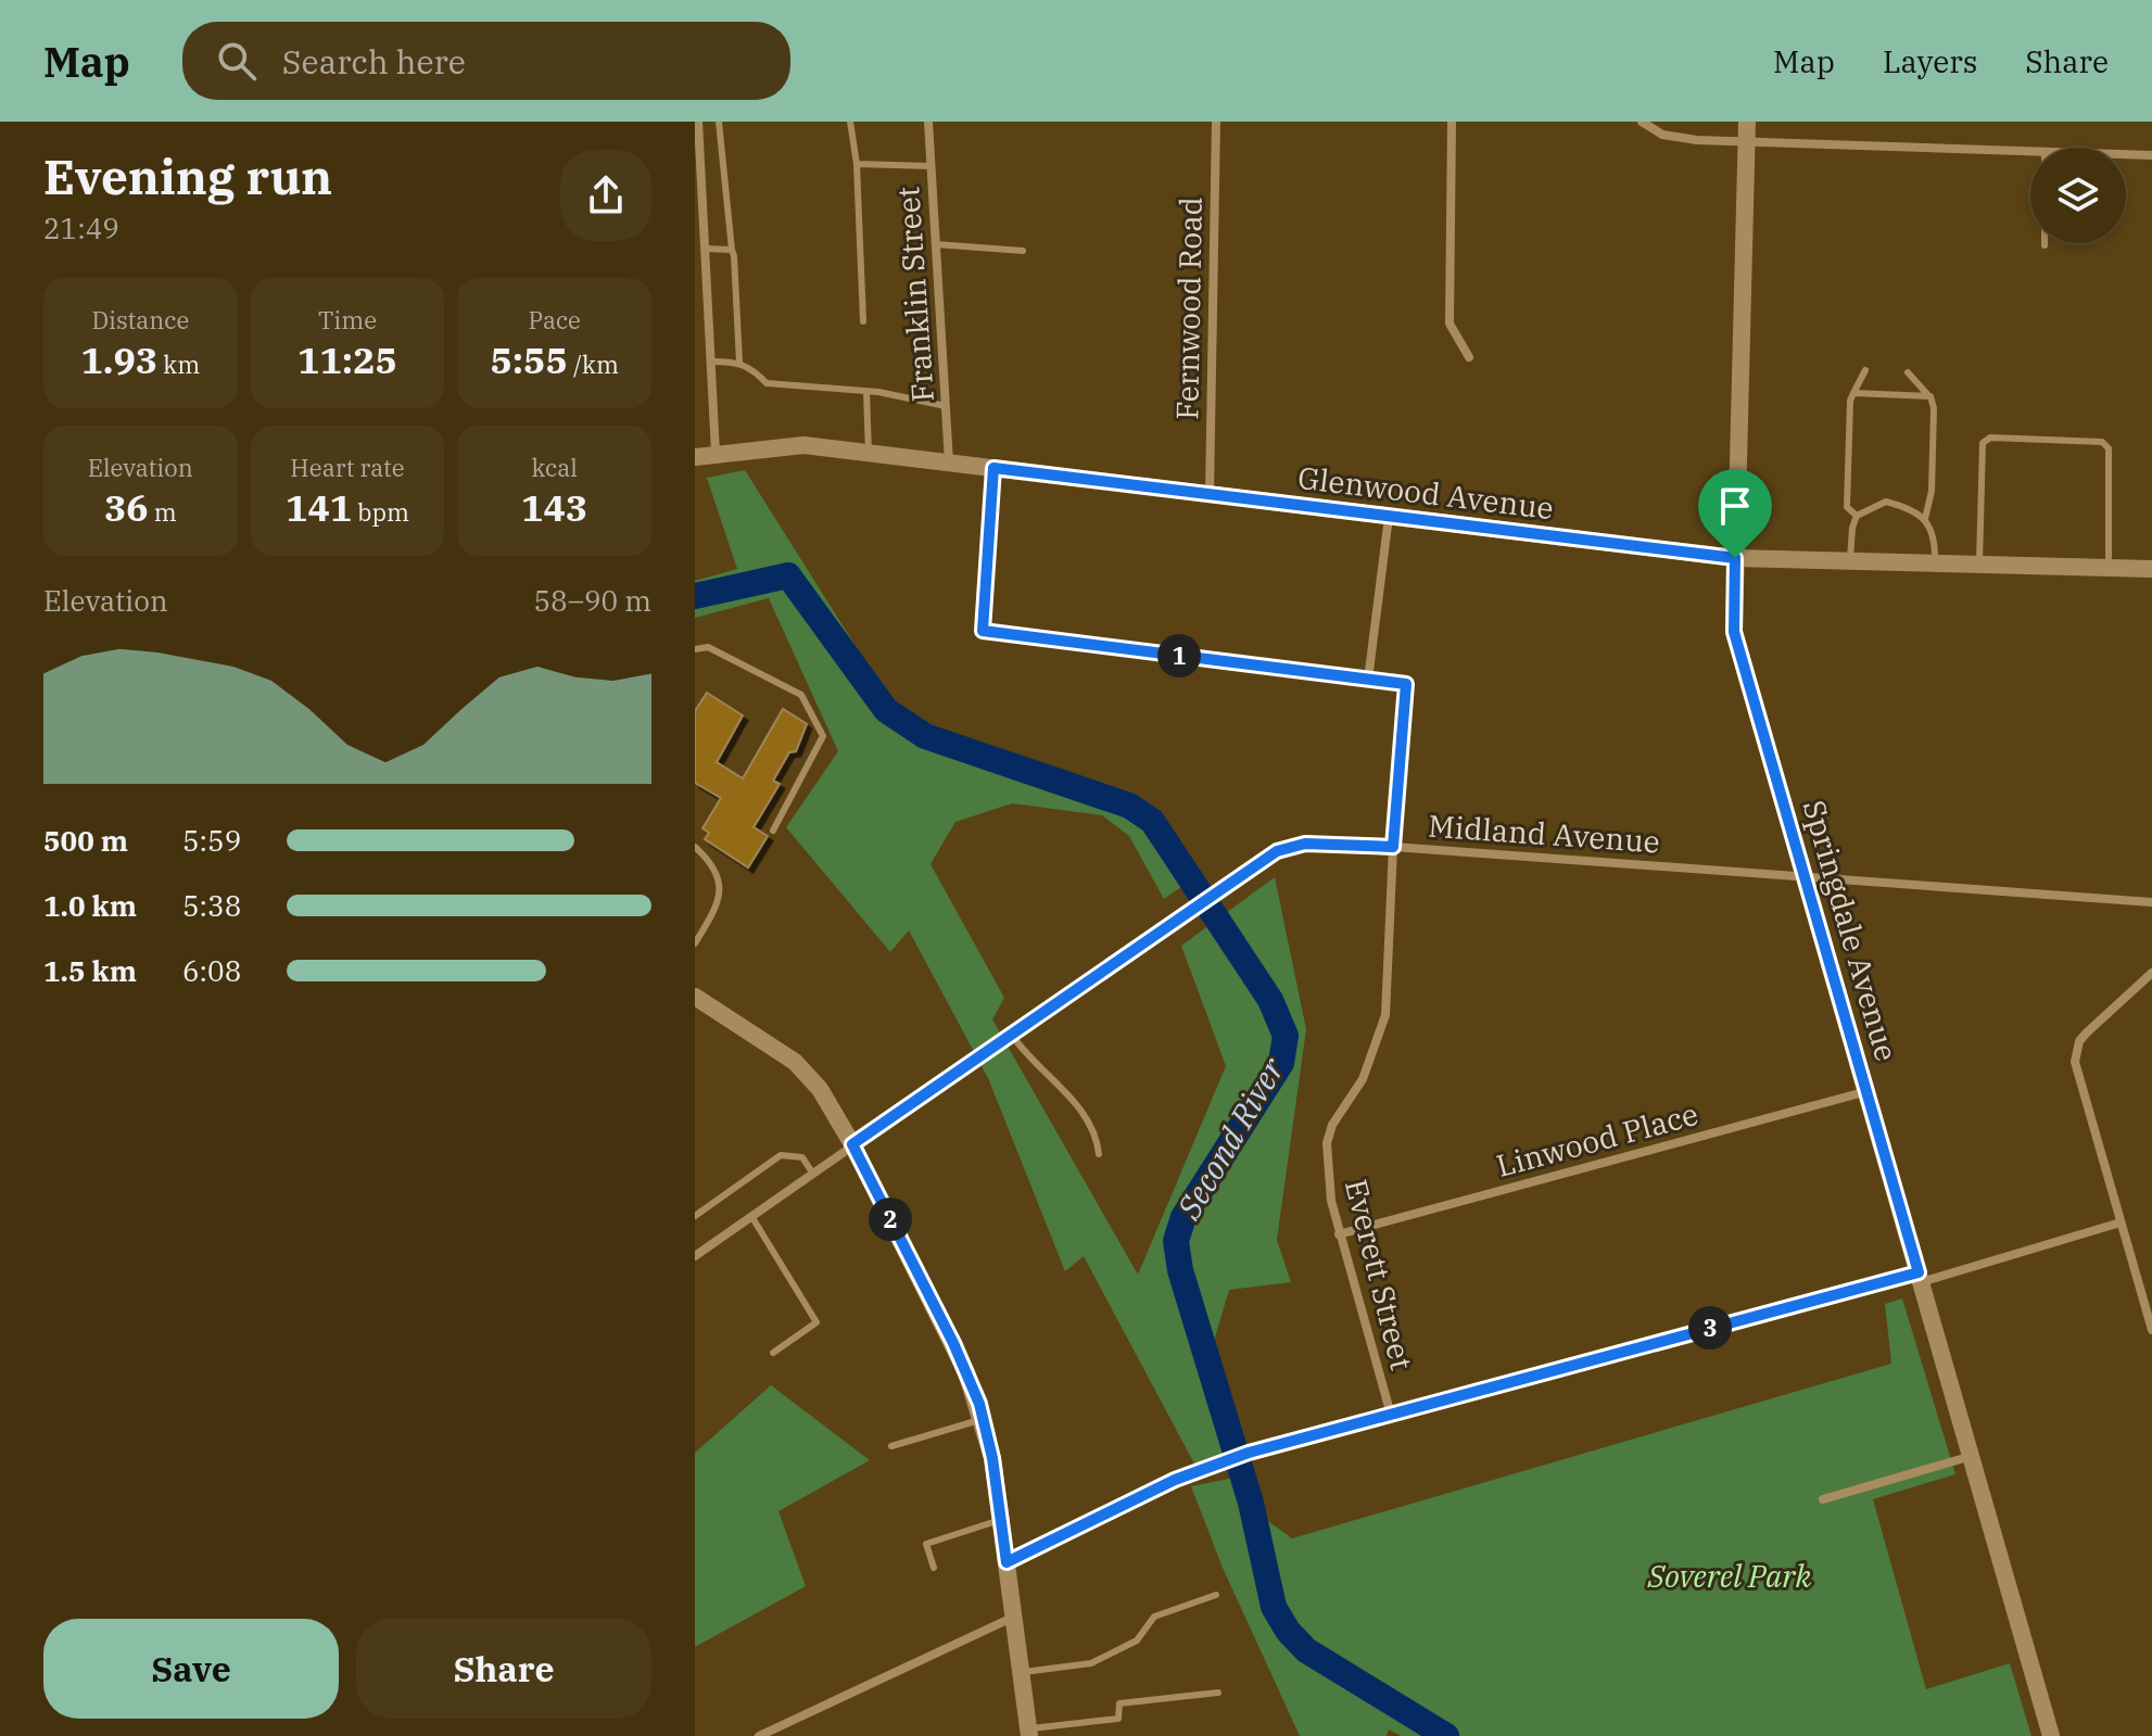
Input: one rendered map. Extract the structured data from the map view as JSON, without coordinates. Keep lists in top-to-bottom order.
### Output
{
  "streets": {
    "street": [
      "Franklin Street",
      "Fernwood Road",
      "Glenwood Avenue",
      "Midland Avenue",
      "Springdale Avenue",
      "Linwood Place",
      "Everett Street"
    ]
  },
  "crossings": [
    ["Franklin Street", "Glenwood Avenue"],
    ["Fernwood Road", "Glenwood Avenue"],
    ["Glenwood Avenue", "Springdale Avenue"],
    ["Midland Avenue", "Springdale Avenue"],
    ["Midland Avenue", "Everett Street"],
    ["Springdale Avenue", "Linwood Place"],
    ["Linwood Place", "Everett Street"]
  ],
  "water": ["Second River"],
  "parks": ["Soverel Park"],
  "page": {
    "header": "Map",
    "search": "Search here",
    "nav": ["Map", "Layers", "Share"],
    "heading": ["Evening run", "21:49"],
    "stats": [
      ["Distance", "1.93 km"],
      ["Time", "11:25"],
      ["Pace", "5:55 /km"],
      ["Elevation", "36 m"],
      ["Heart rate", "141 bpm"],
      ["kcal", "143"]
    ],
    "chart": ["Elevation", "58–90 m"],
    "pins": ["1", "2", "3"],
    "list": [
      {
        "name": "500 m",
        "note": "5:59"
      },
      {
        "name": "1.0 km",
        "note": "5:38"
      },
      {
        "name": "1.5 km",
        "note": "6:08"
      }
    ],
    "buttons": ["Save", "Share"]
  }
}
